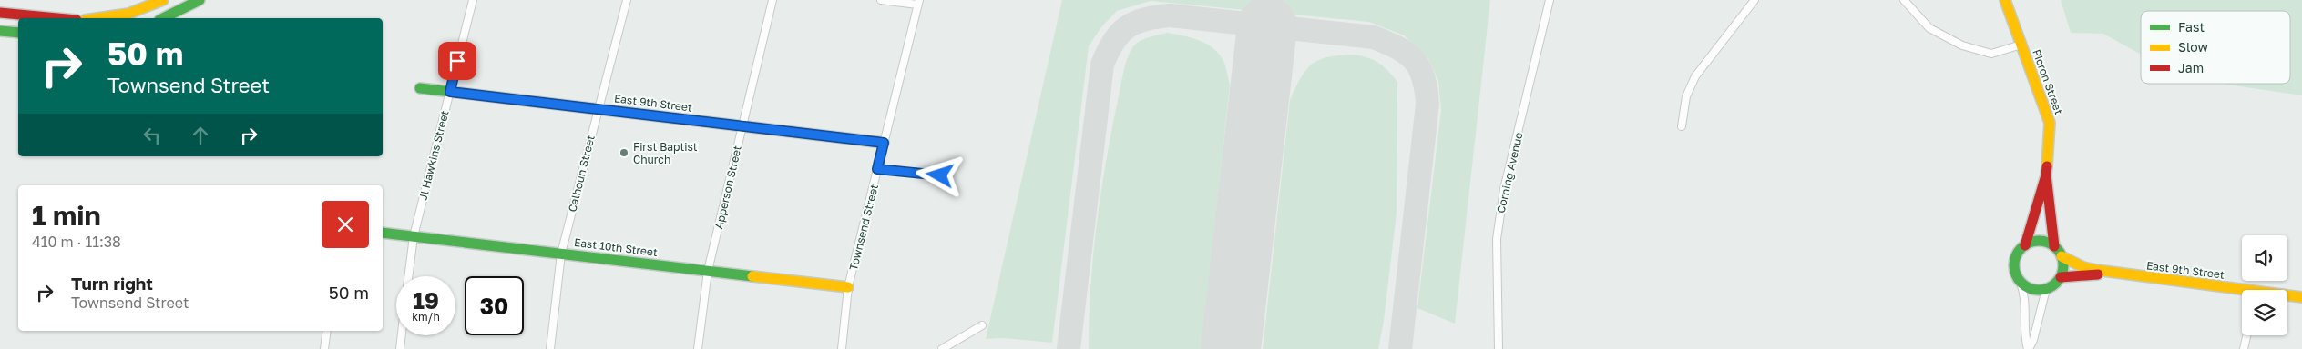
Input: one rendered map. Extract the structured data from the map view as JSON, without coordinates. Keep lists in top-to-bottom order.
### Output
{
  "streets": {
    "main road": ["Picron Street", "East 9th Street", "East 10th Street"],
    "street": [
      "Jl Hawkins Street",
      "Corning Avenue",
      "Calhoun Street",
      "Apperson Street",
      "Townsend Street"
    ]
  },
  "crossings": [
    ["East 9th Street", "Jl Hawkins Street"],
    ["East 9th Street", "Calhoun Street"],
    ["East 9th Street", "Apperson Street"],
    ["East 9th Street", "Townsend Street"],
    ["Jl Hawkins Street", "East 10th Street"],
    ["Calhoun Street", "East 10th Street"],
    ["Apperson Street", "East 10th Street"],
    ["Townsend Street", "East 10th Street"]
  ],
  "places": ["First Baptist Church"],
  "legend": ["Fast", "Slow", "Jam"],
  "page": {
    "turn": ["50 m", "Townsend Street"],
    "heading": ["1 min", "410 m · 11:38"],
    "list": [
      {
        "name": "Turn right",
        "note": "Townsend Street",
        "value": "50 m"
      }
    ],
    "speed": "19 km/h",
    "limit": "30"
  }
}
